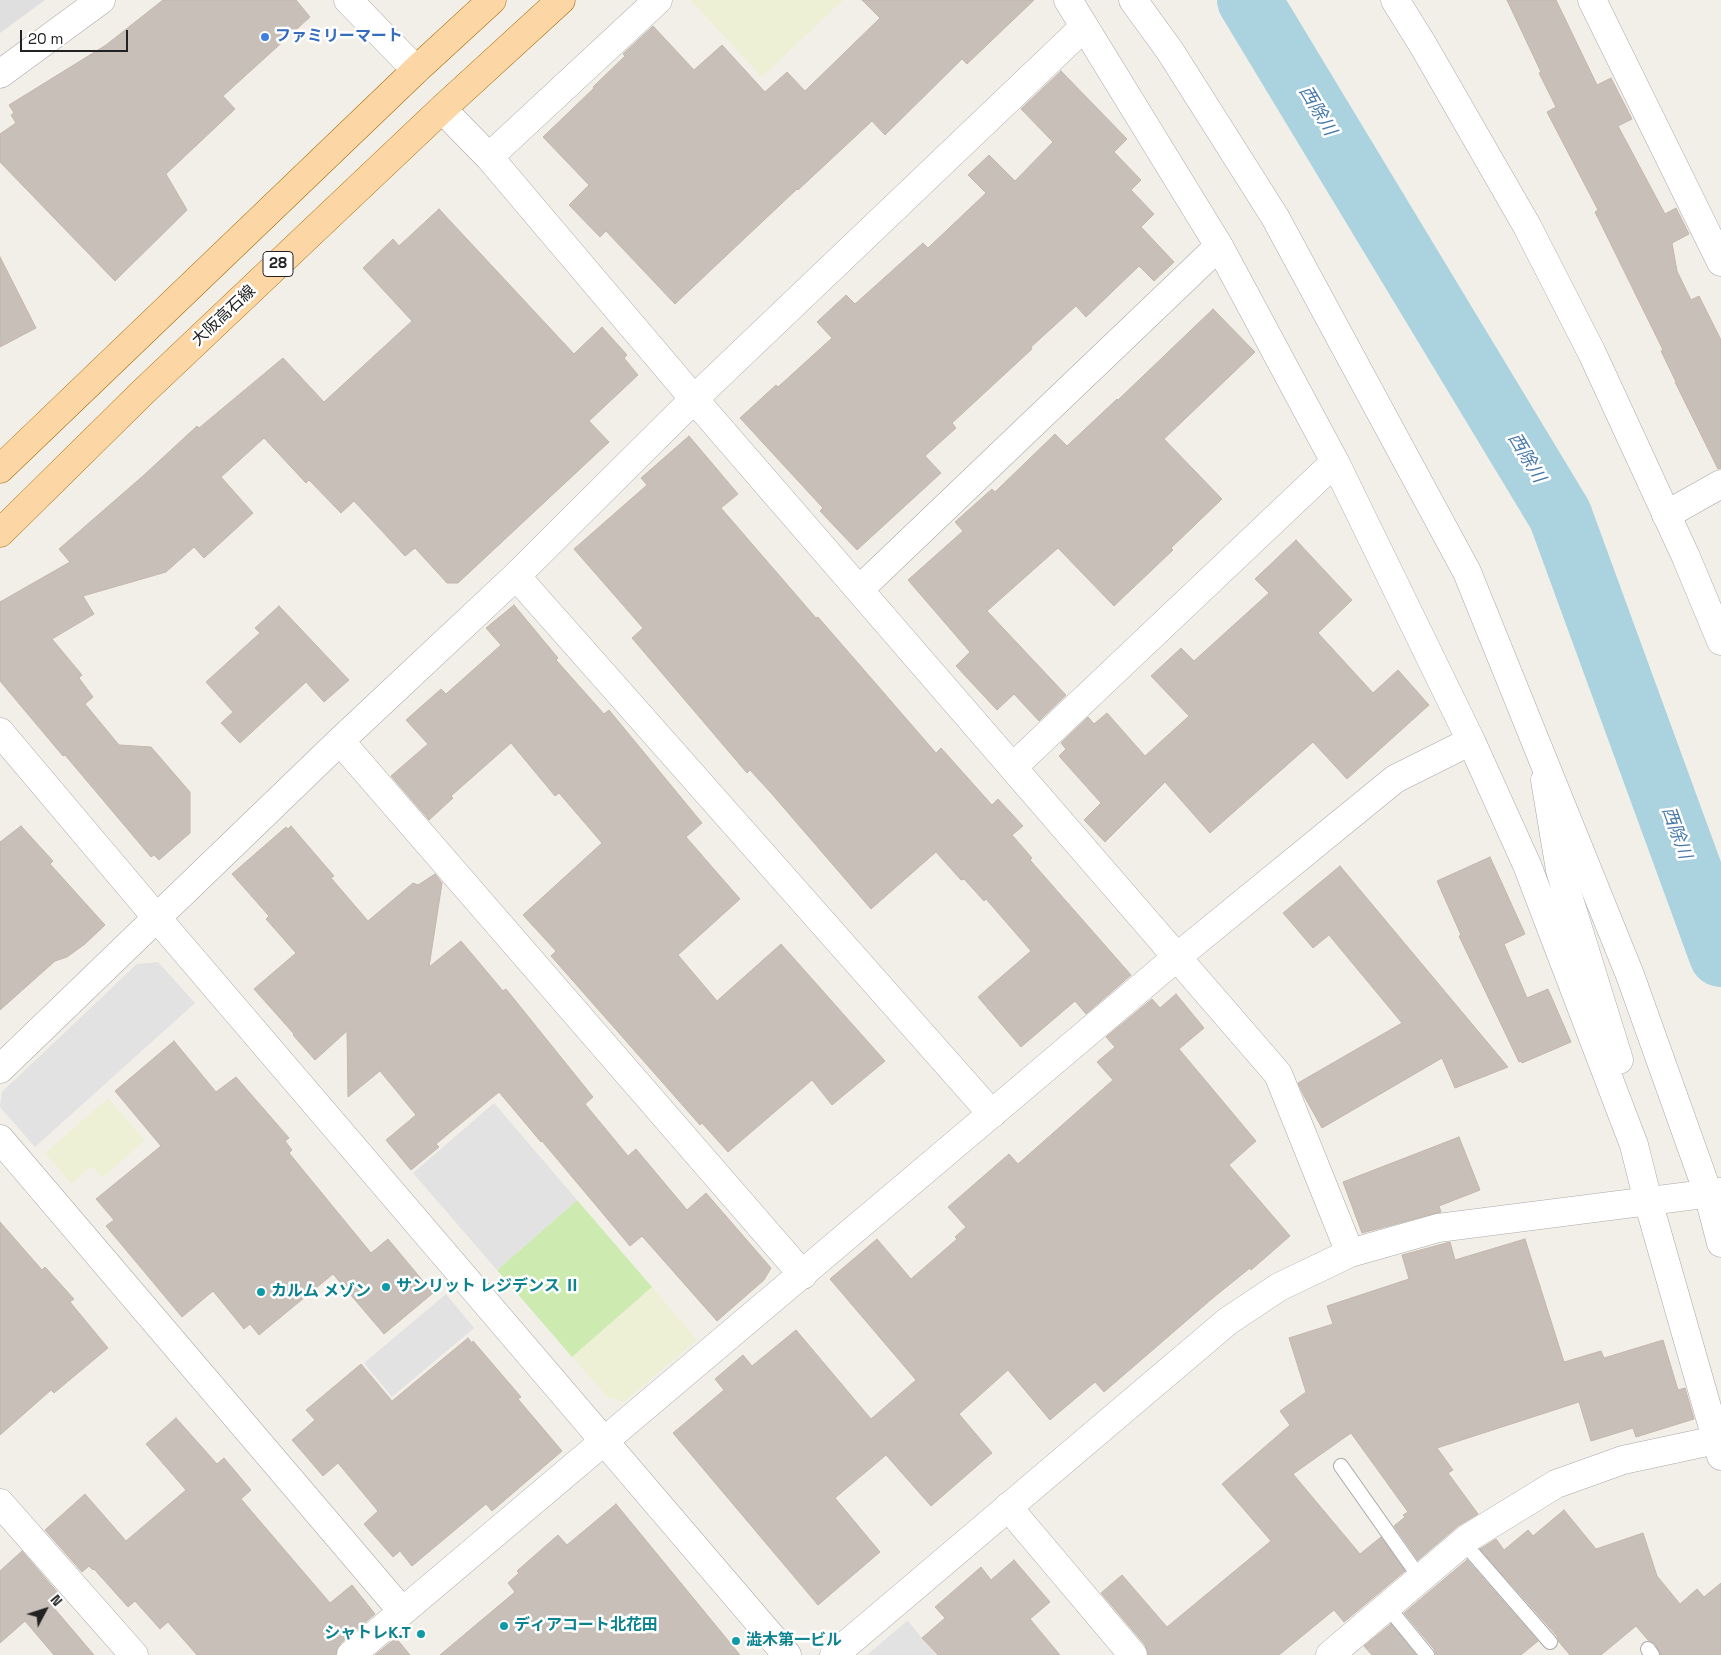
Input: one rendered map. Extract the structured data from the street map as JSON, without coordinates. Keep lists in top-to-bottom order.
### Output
{
  "streets": {
    "main road": ["28", "大阪高石線"]
  },
  "water": ["西除川"],
  "places": [
    "ファミリーマート",
    "サンリット レジデンス Ⅱ",
    "カルム メゾン",
    "ディアコート北花田",
    "シャトレK.T",
    "澁木第一ビル"
  ],
  "scale_bar": "20 m",
  "north": "top right"
}
